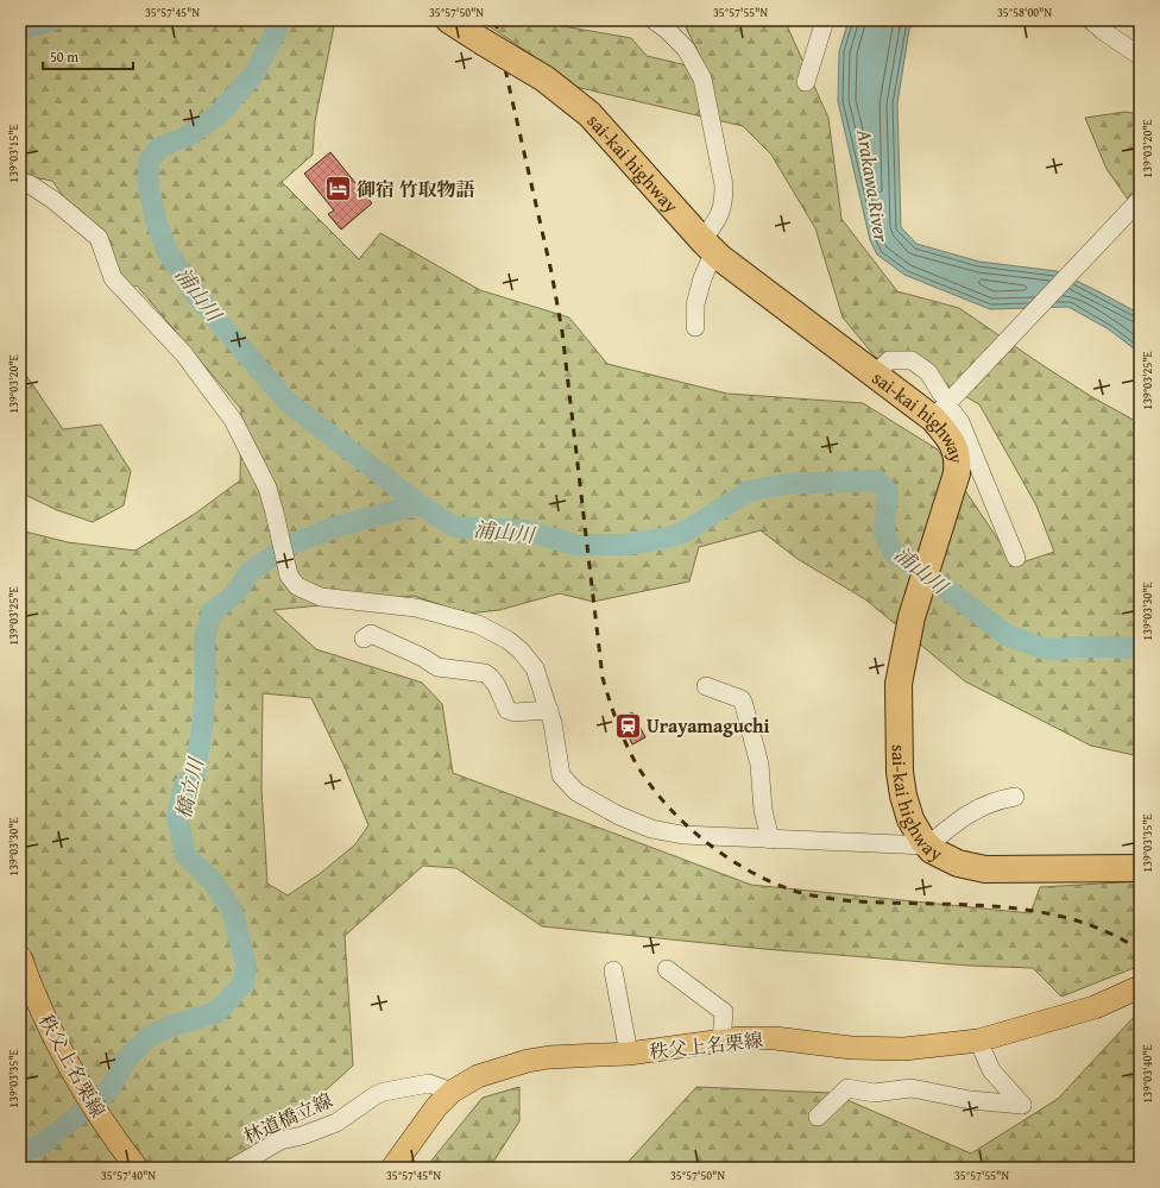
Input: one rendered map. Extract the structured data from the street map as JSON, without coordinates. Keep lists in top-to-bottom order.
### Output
{
  "streets": {
    "highway": ["sai-kai highway"],
    "main road": ["秩父上名栗線"],
    "street": ["林道橋立線"]
  },
  "crossings": [
    ["秩父上名栗線", "林道橋立線"]
  ],
  "water": ["Arakawa River", "浦山川", "橋立川"],
  "places": {
    "hotel": ["御宿 竹取物語"],
    "station": ["Urayamaguchi"]
  },
  "scale_bar": "50 m",
  "coordinates": [
    "35°57'45\"N",
    "35°57'50\"N",
    "35°57'55\"N",
    "35°58'00\"N",
    "139°03'20\"E",
    "139°03'15\"E",
    "139°03'25\"E",
    "139°03'30\"E",
    "139°03'35\"E",
    "139°03'40\"E",
    "35°57'40\"N"
  ]
}
